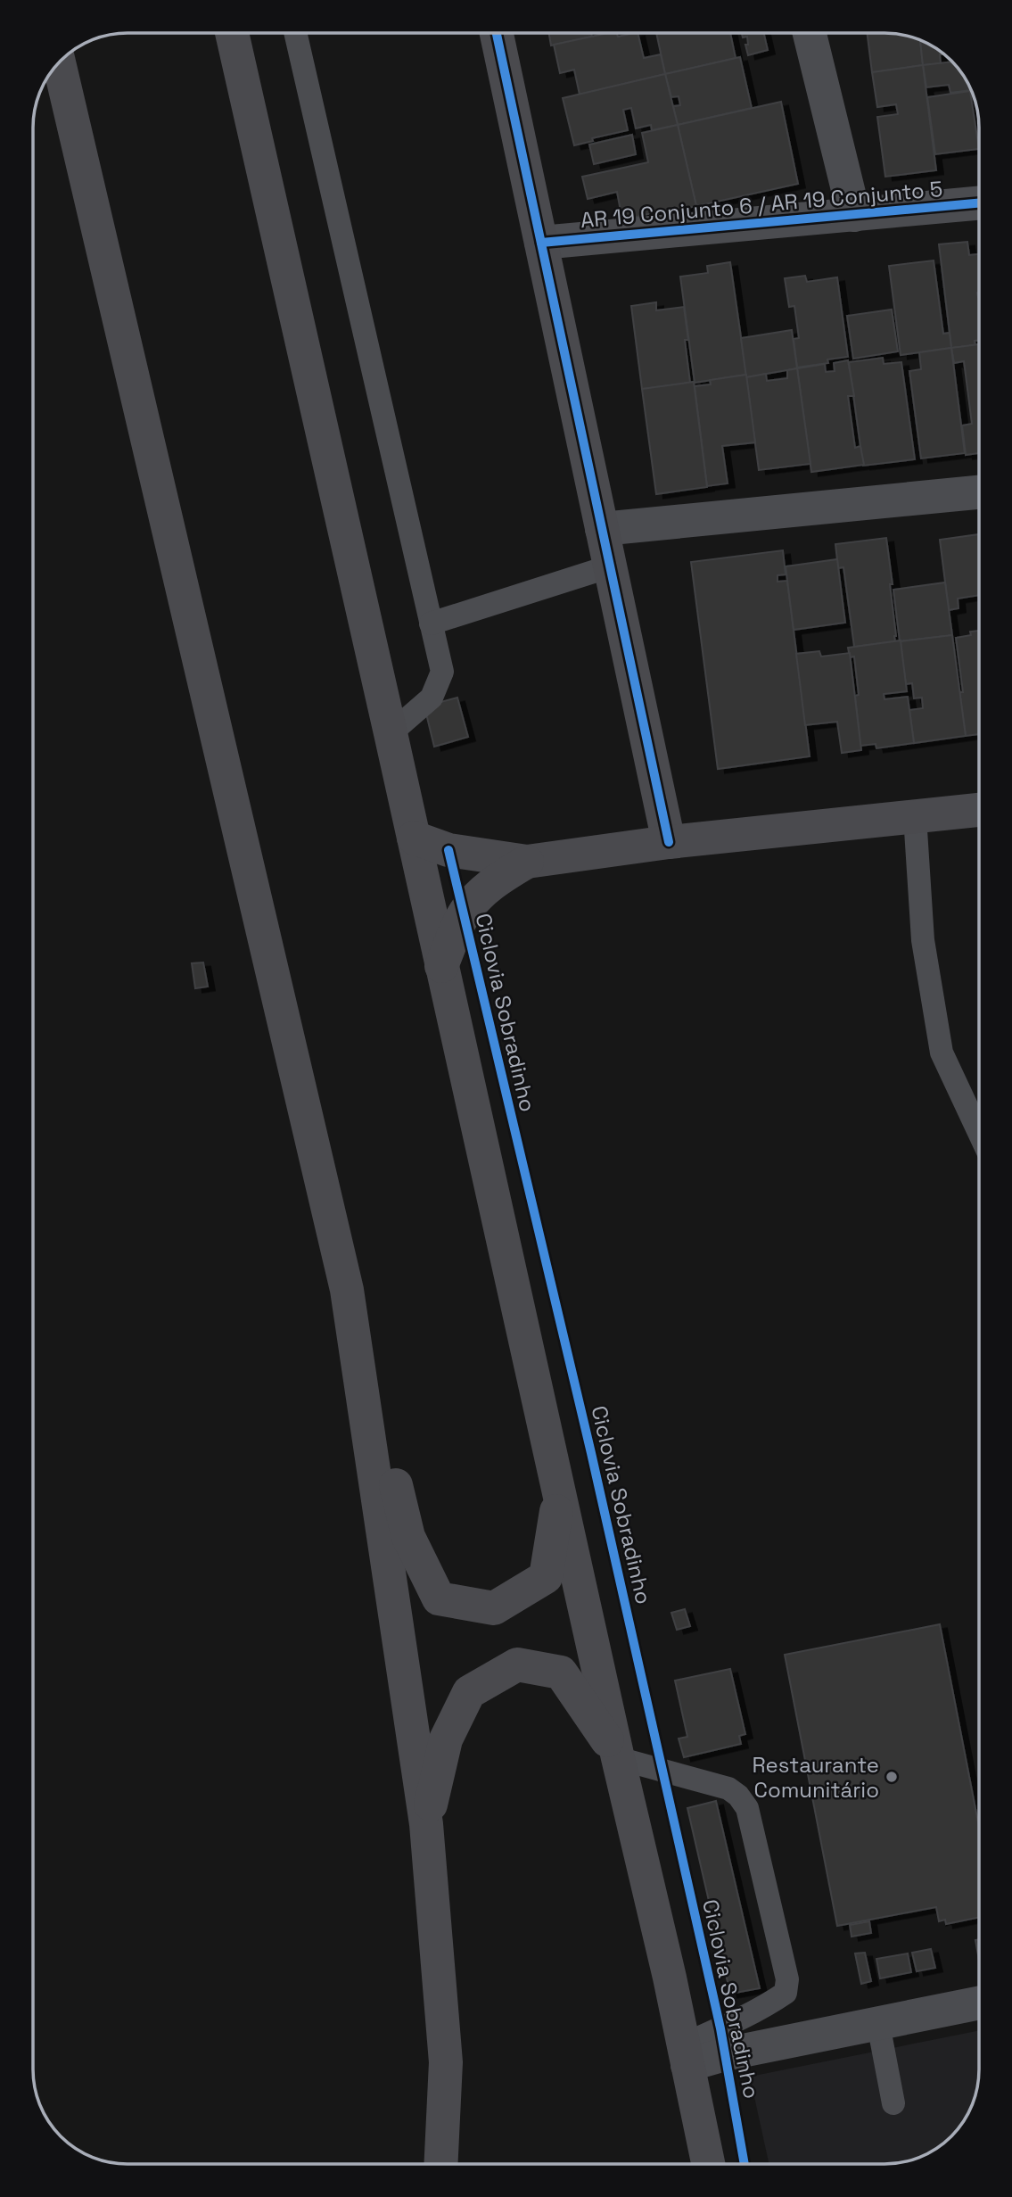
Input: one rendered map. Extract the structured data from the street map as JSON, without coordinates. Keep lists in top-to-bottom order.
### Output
{
  "streets": {
    "street": ["AR 19 Conjunto 6 / AR 19 Conjunto 5"],
    "cycle path": ["Ciclovia Sobradinho"]
  },
  "places": ["Restaurante Comunitário"]
}
